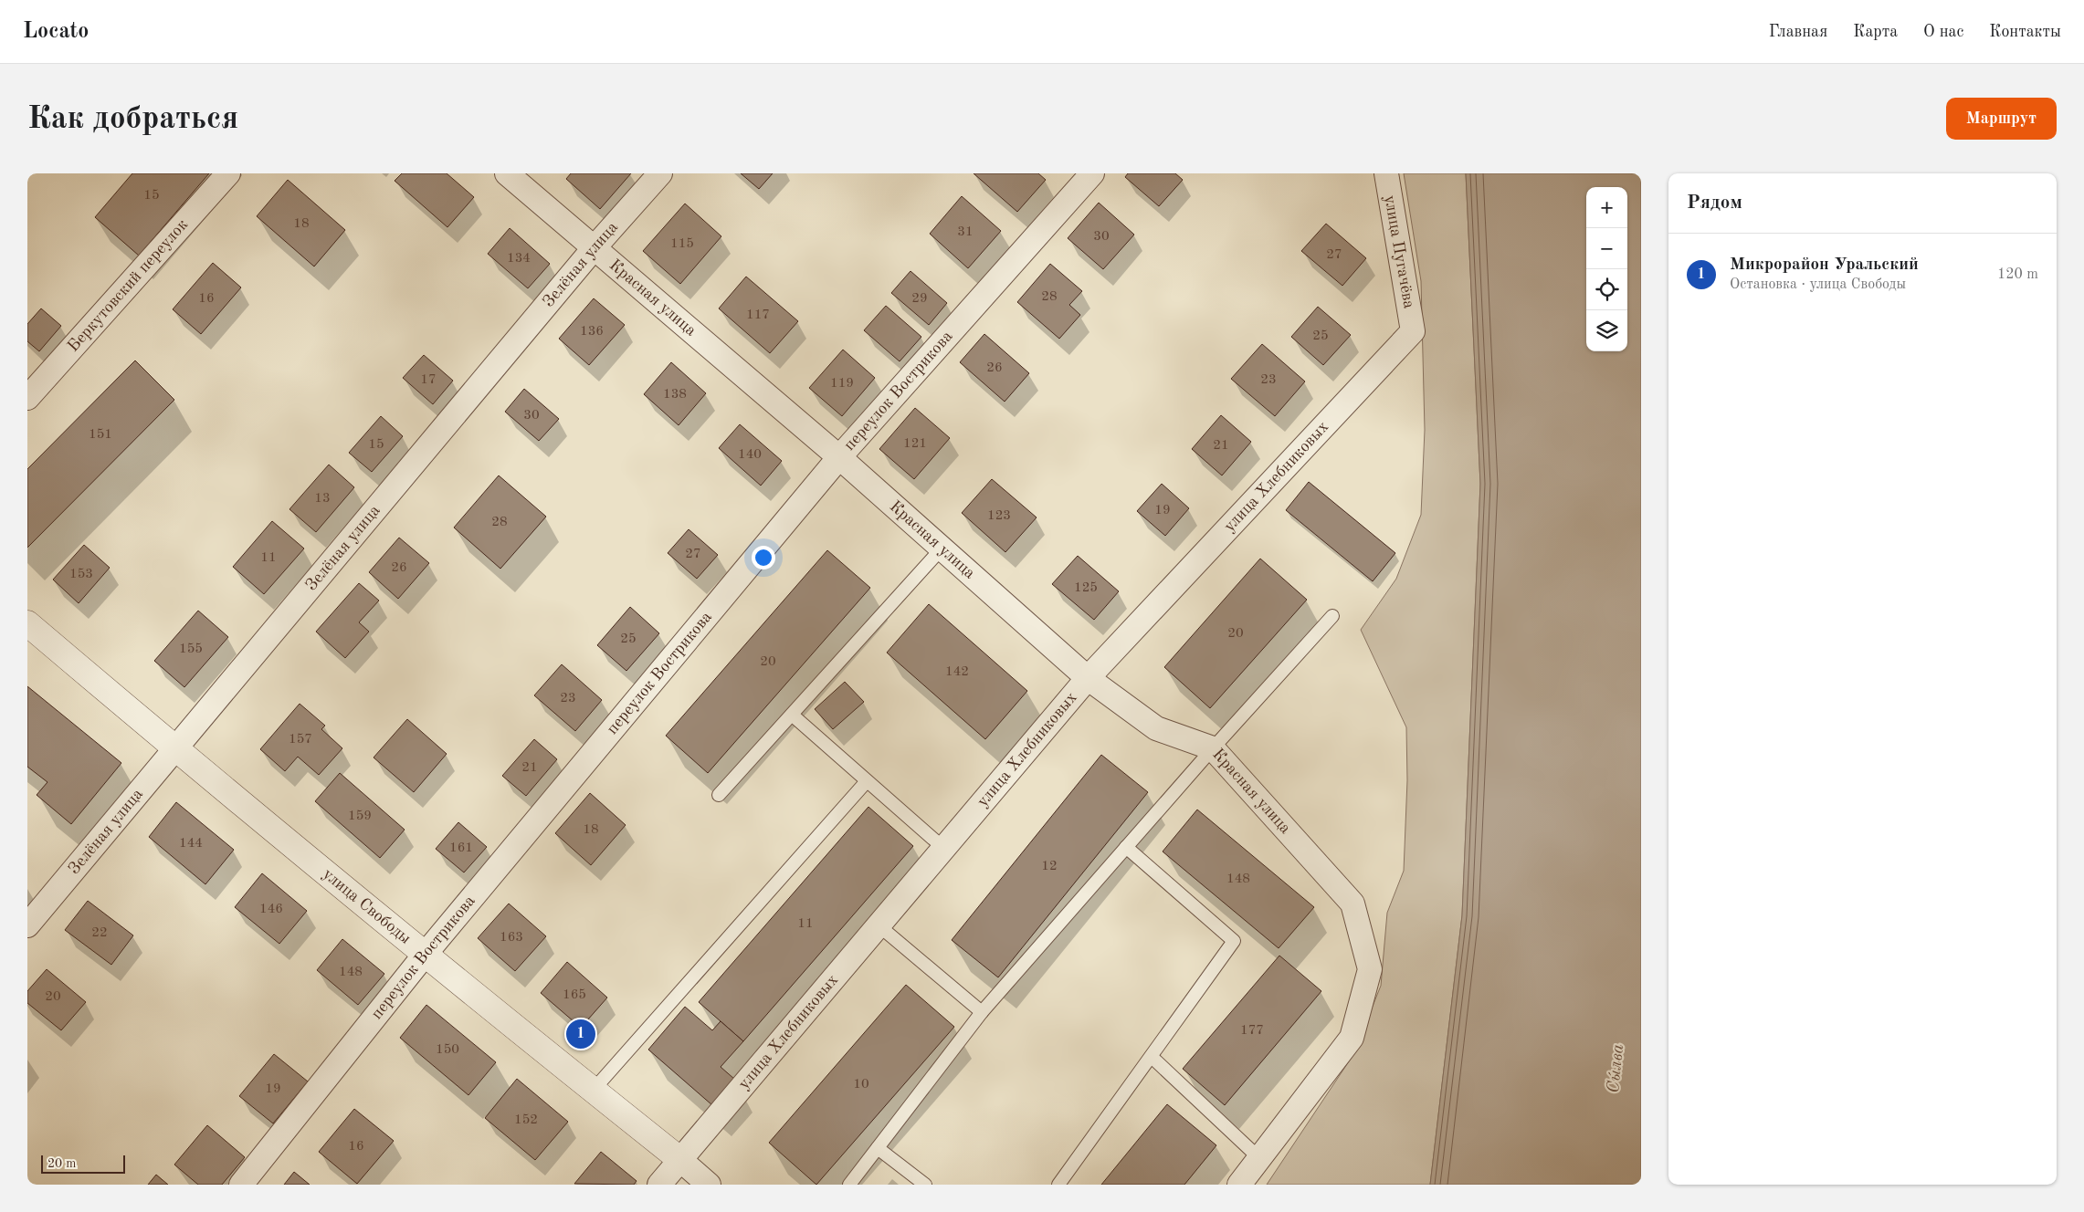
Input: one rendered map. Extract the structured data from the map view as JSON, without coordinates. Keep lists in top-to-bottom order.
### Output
{
  "streets": {
    "street": [
      "улица Пугачёва",
      "Зелёная улица",
      "Беркутовский переулок",
      "Красная улица",
      "переулок Вострикова",
      "улица Хлебниковых",
      "улица Свободы"
    ]
  },
  "crossings": [
    ["улица Пугачёва", "улица Хлебниковых"],
    ["Зелёная улица", "Красная улица"],
    ["Зелёная улица", "улица Свободы"],
    ["Красная улица", "переулок Вострикова"],
    ["Красная улица", "улица Хлебниковых"],
    ["переулок Вострикова", "улица Свободы"],
    ["улица Хлебниковых", "улица Свободы"]
  ],
  "water": ["Сы́лва"],
  "house_numbers": [
    "15",
    "18",
    "31",
    "30",
    "115",
    "27",
    "134",
    "28",
    "16",
    "29",
    "117",
    "136",
    "25",
    "26",
    "17",
    "23",
    "119",
    "138",
    "30",
    "151",
    "121",
    "15",
    "21",
    "140",
    "13",
    "19",
    "123",
    "28",
    "27",
    "11",
    "26",
    "153",
    "125",
    "20",
    "25",
    "155",
    "20",
    "142",
    "23",
    "157",
    "21",
    "159",
    "18",
    "144",
    "161",
    "12",
    "148",
    "146",
    "11",
    "22",
    "163",
    "148",
    "165",
    "20",
    "177",
    "150",
    "10",
    "19",
    "152",
    "16"
  ],
  "scale_bar": "20 m",
  "page": {
    "header": "Locato",
    "nav": [
      "Главная",
      "Карта",
      "О нас",
      "Контакты"
    ],
    "buttons": "Маршрут",
    "title": "Как добраться",
    "heading": "Рядом",
    "map_buttons": ["+", "−"],
    "list": [
      {
        "mark": "1",
        "name": "Микрорайон Уральский",
        "note": "Остановка · улица Свободы",
        "value": "120 m"
      }
    ],
    "pins": "1",
    "scale": "20 m"
  }
}
